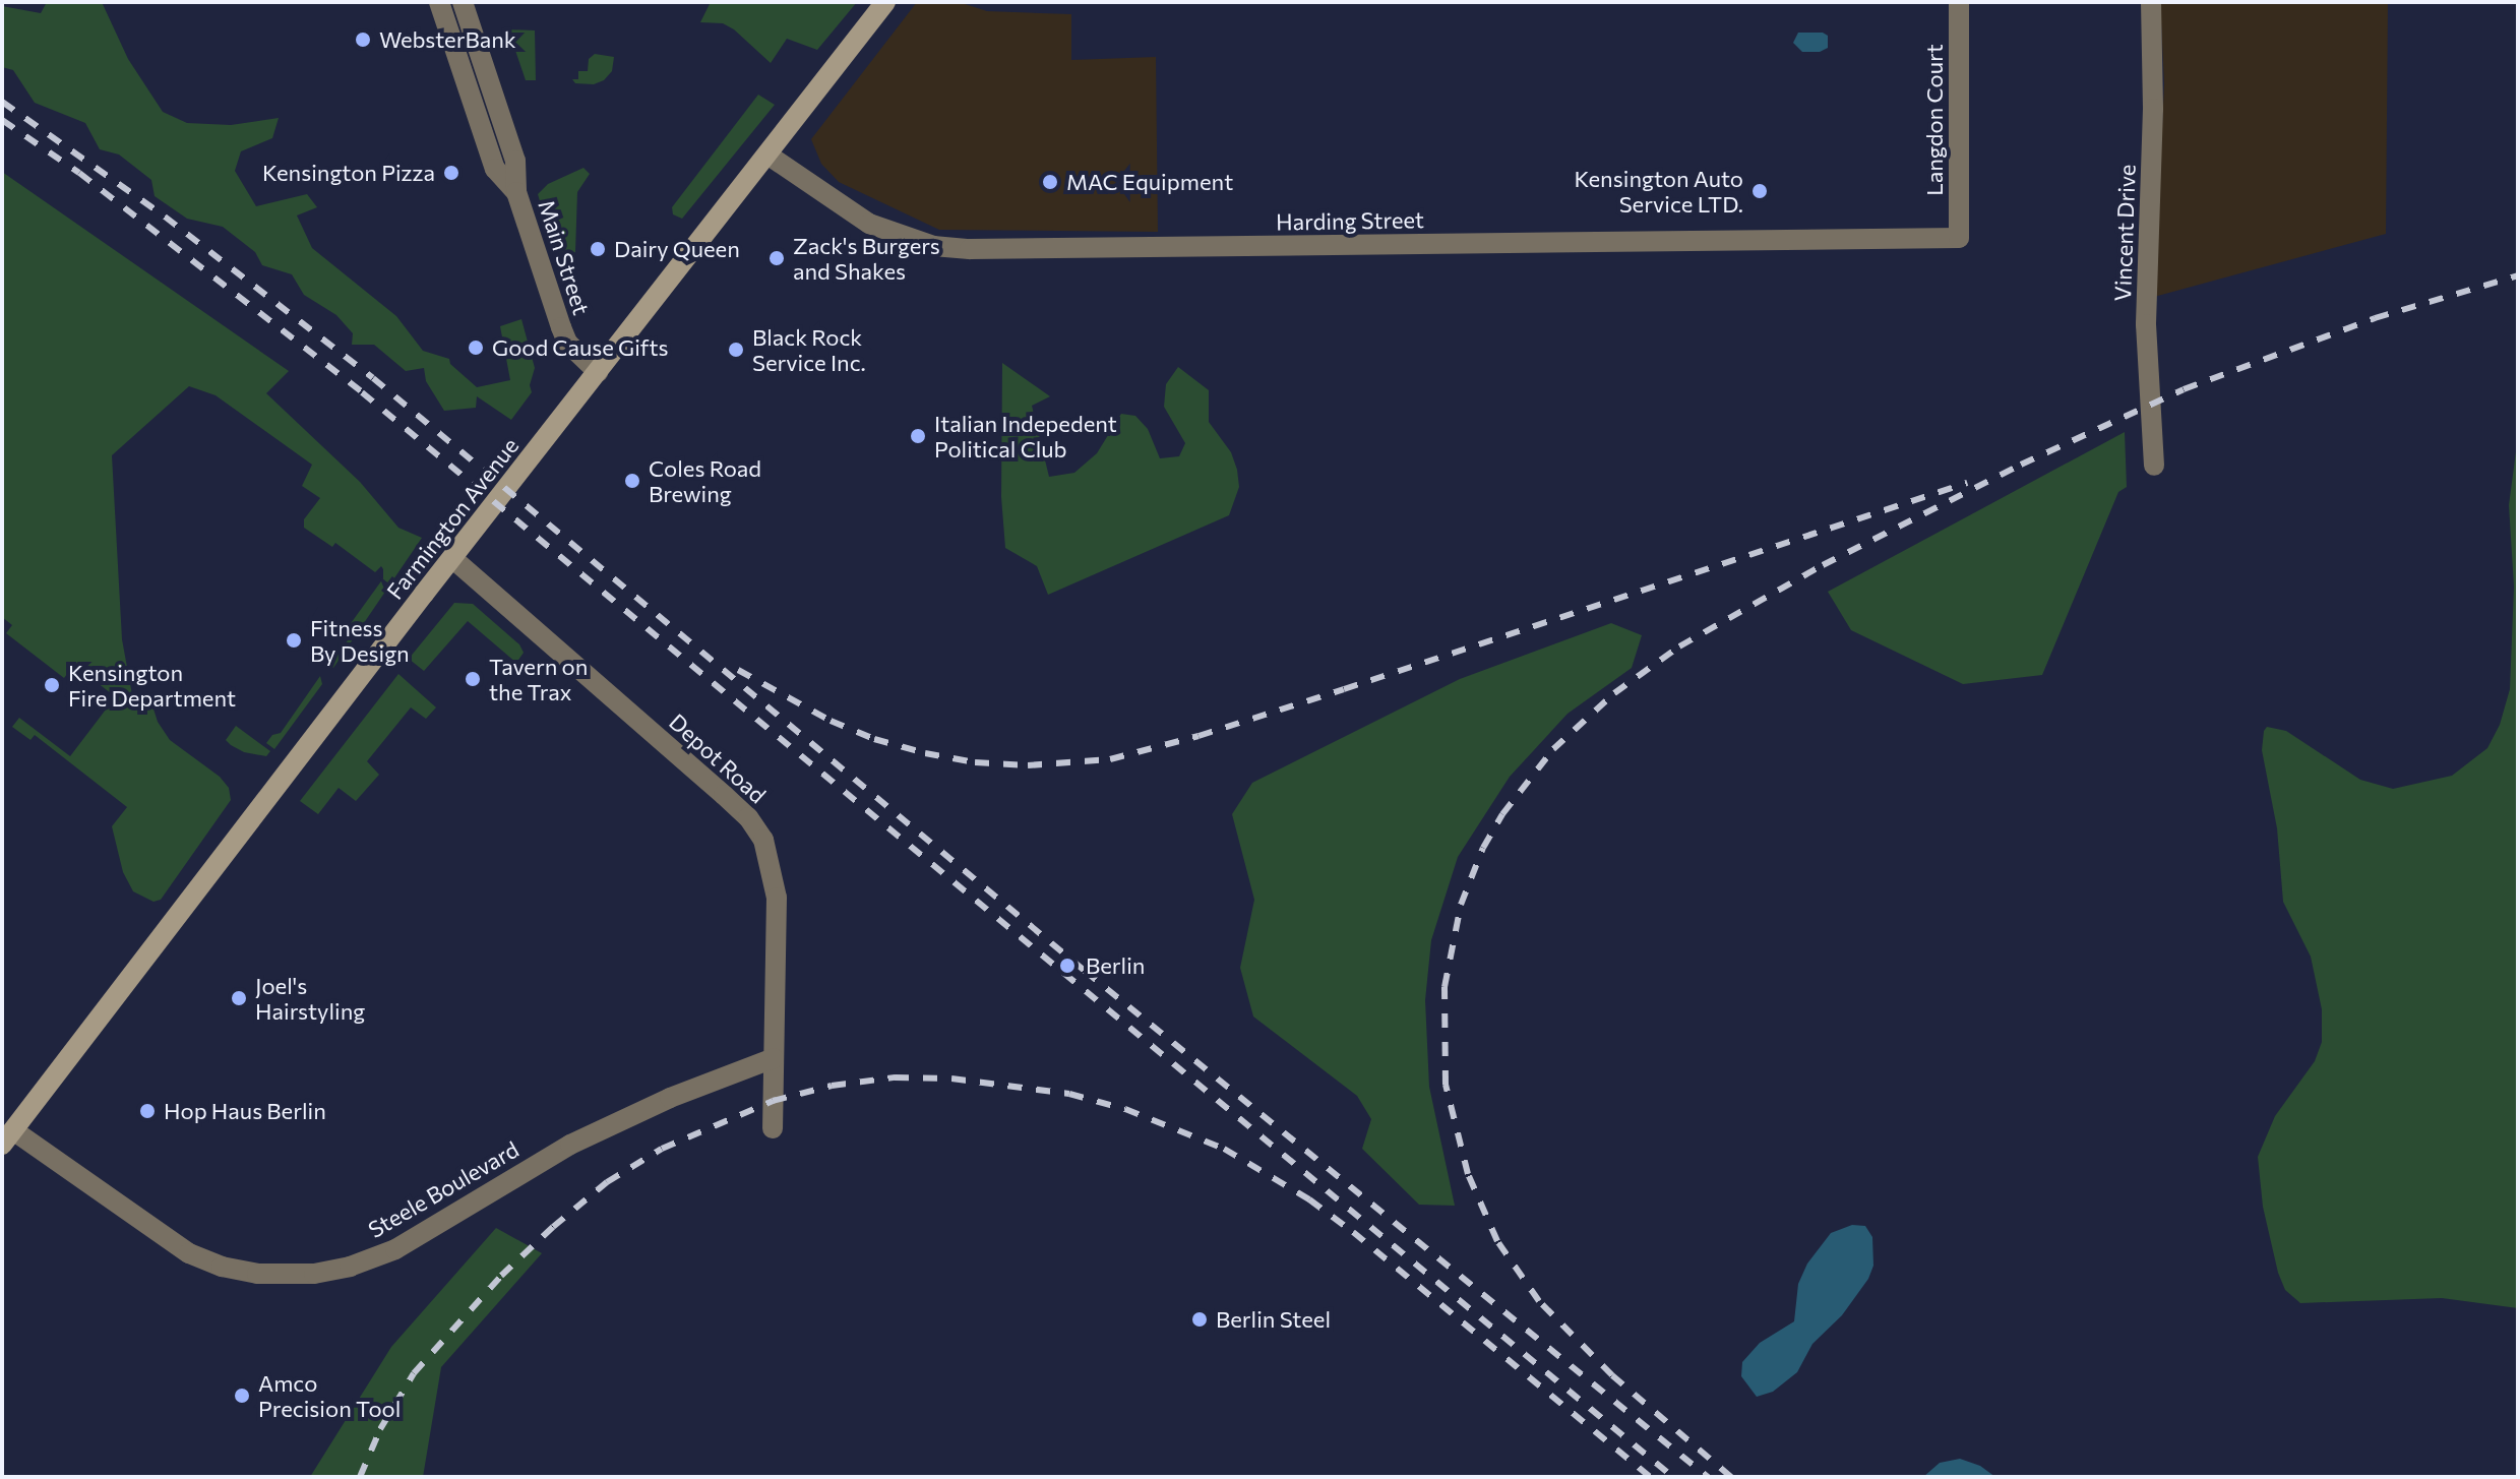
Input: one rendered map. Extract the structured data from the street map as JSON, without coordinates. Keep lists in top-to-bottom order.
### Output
{
  "streets": {
    "main road": ["Farmington Avenue"],
    "street": [
      "Langdon Court",
      "Harding Street",
      "Vincent Drive",
      "Main Street",
      "Depot Road",
      "Steele Boulevard"
    ]
  },
  "crossings": [
    ["Langdon Court", "Harding Street"],
    ["Harding Street", "Farmington Avenue"],
    ["Main Street", "Farmington Avenue"],
    ["Farmington Avenue", "Depot Road"],
    ["Farmington Avenue", "Steele Boulevard"],
    ["Depot Road", "Steele Boulevard"]
  ],
  "places": [
    "WebsterBank",
    "Kensington Pizza",
    "MAC Equipment",
    "Kensington Auto Service LTD.",
    "Dairy Queen",
    "Zack's Burgers and Shakes",
    "Good Cause Gifts",
    "Black Rock Service Inc.",
    "Italian Indepedent Political Club",
    "Coles Road Brewing",
    "Fitness By Design",
    "Tavern on the Trax",
    "Kensington Fire Department",
    "Berlin",
    "Joel's Hairstyling",
    "Hop Haus Berlin",
    "Berlin Steel",
    "Amco Precision Tool"
  ]
}
